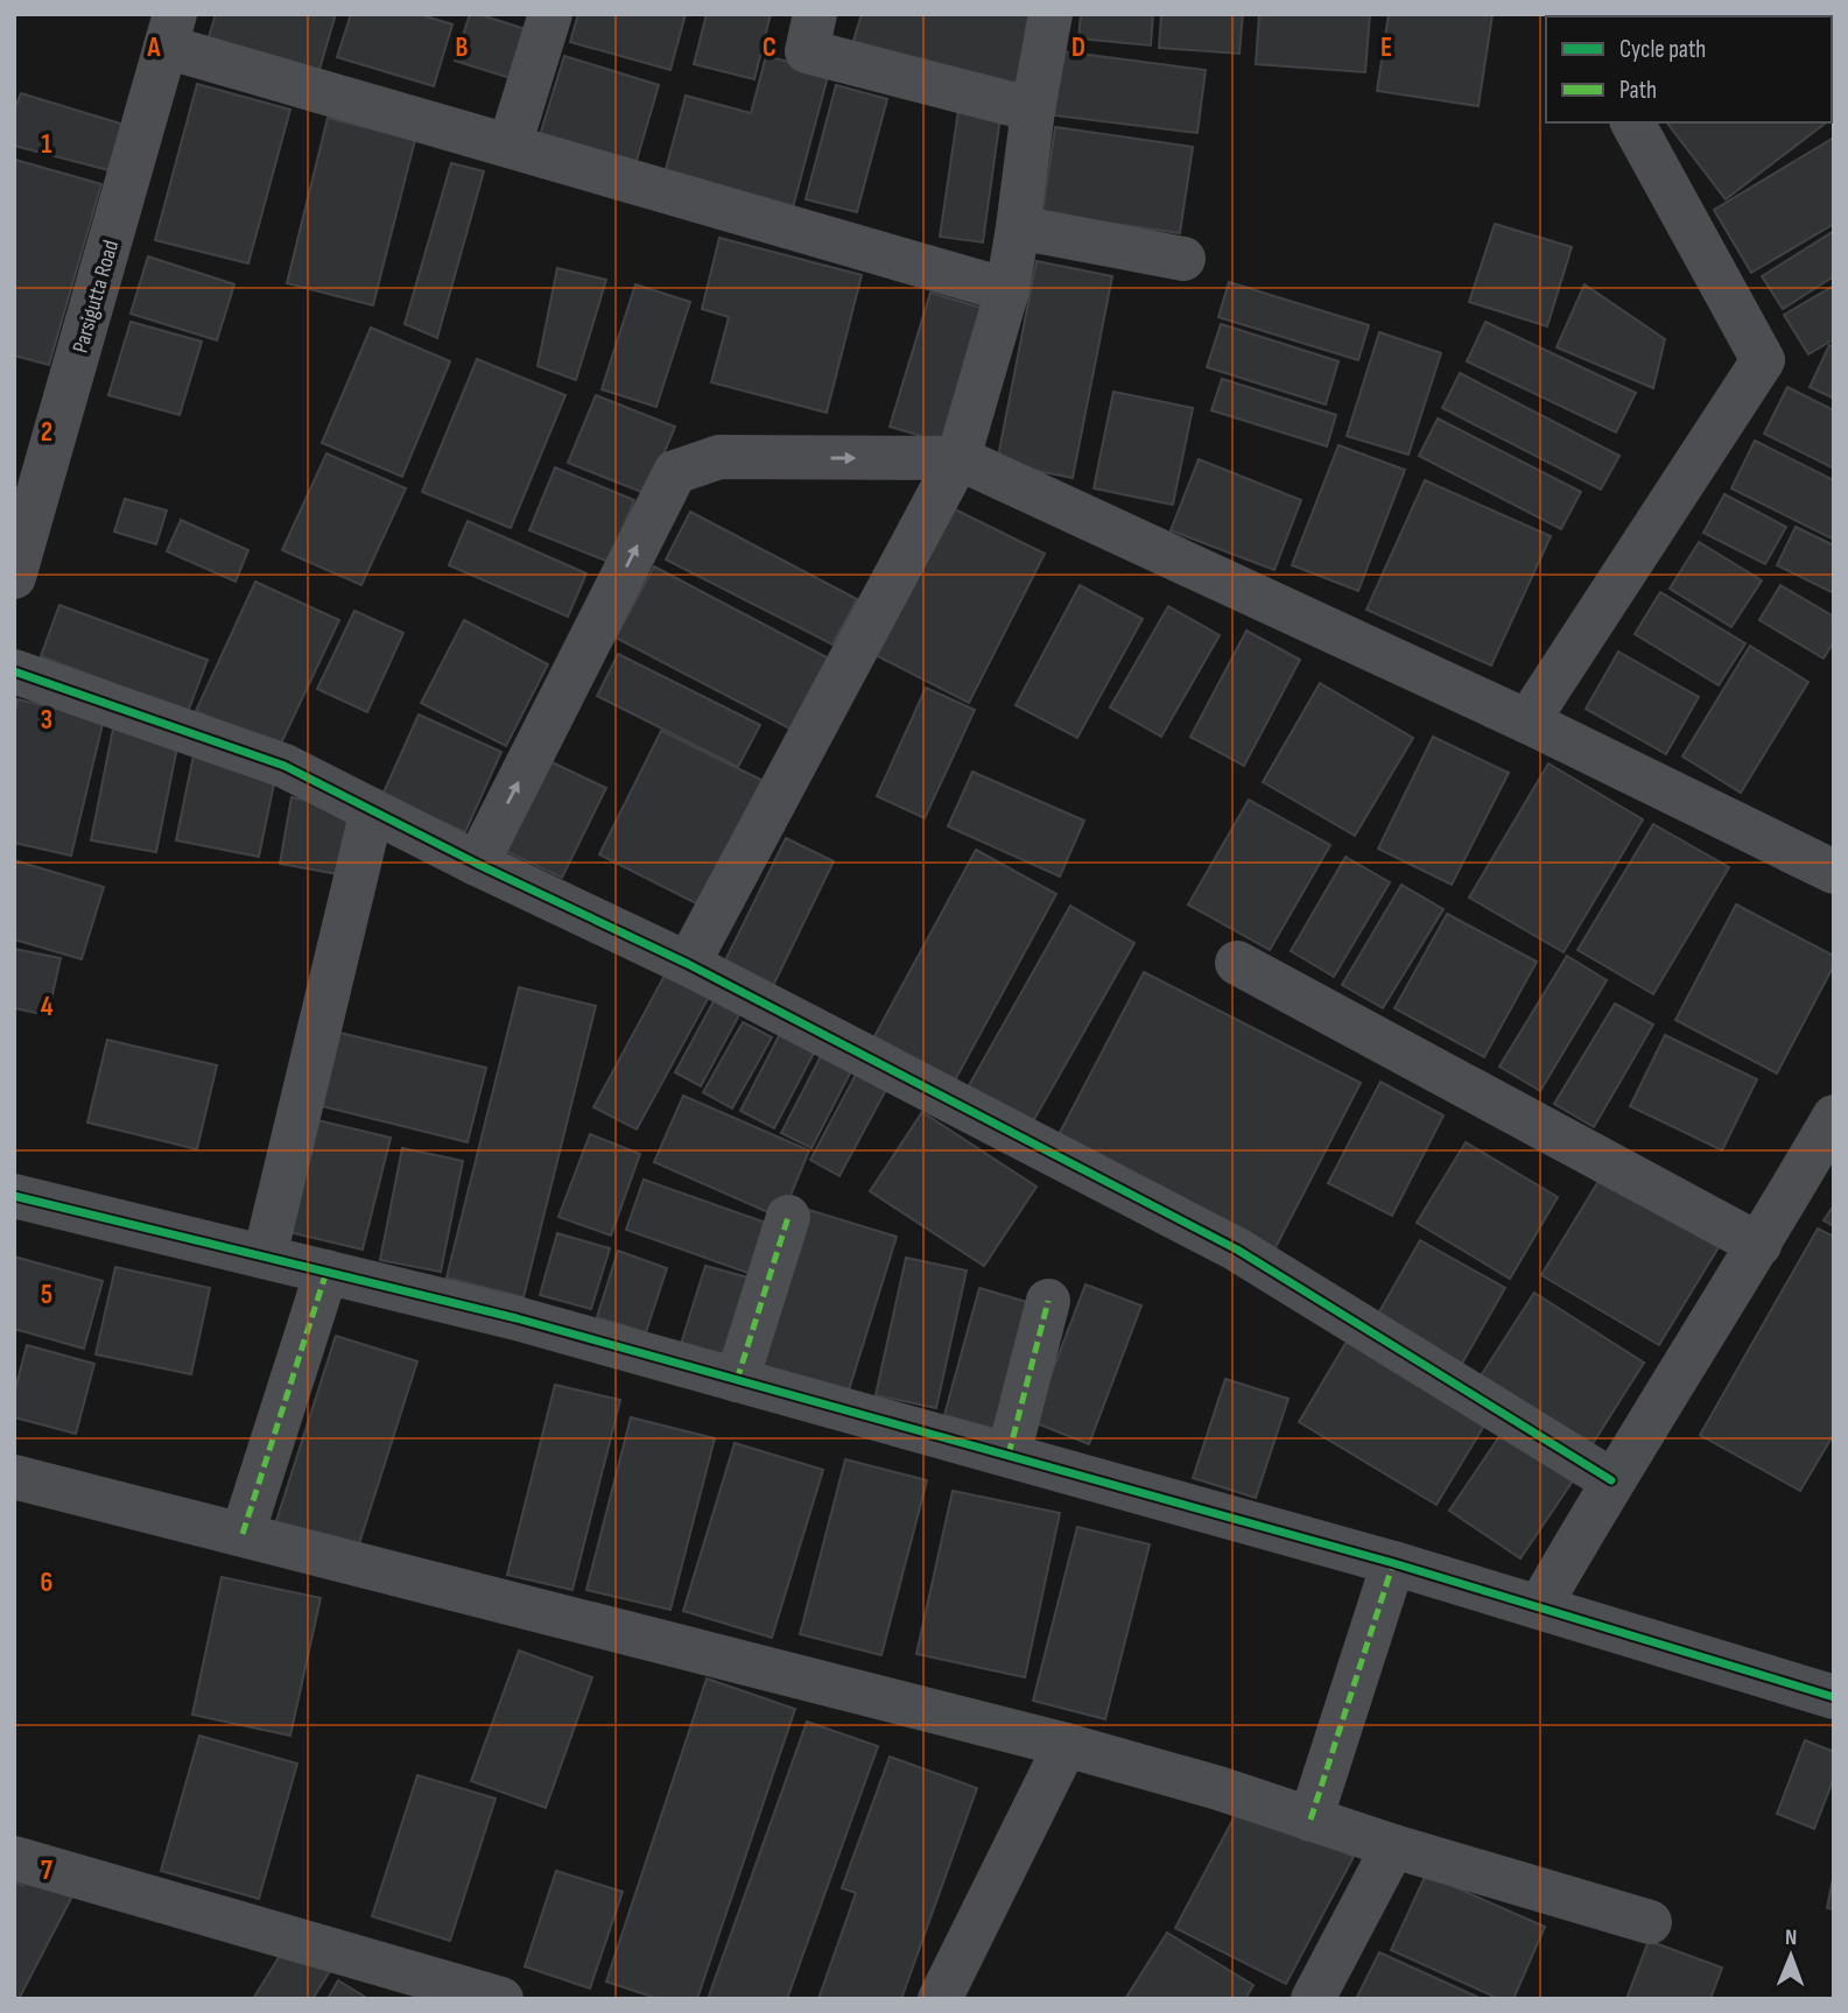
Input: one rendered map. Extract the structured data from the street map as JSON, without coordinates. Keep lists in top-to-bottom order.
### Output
{
  "streets": {
    "street": ["Parsigutta Road"]
  },
  "legend": ["Cycle path", "Path"],
  "north": "top",
  "grid": {
    "columns": [
      "A",
      "B",
      "C",
      "D",
      "E"
    ],
    "rows": [
      "1",
      "2",
      "3",
      "4",
      "5",
      "6",
      "7"
    ]
  }
}
